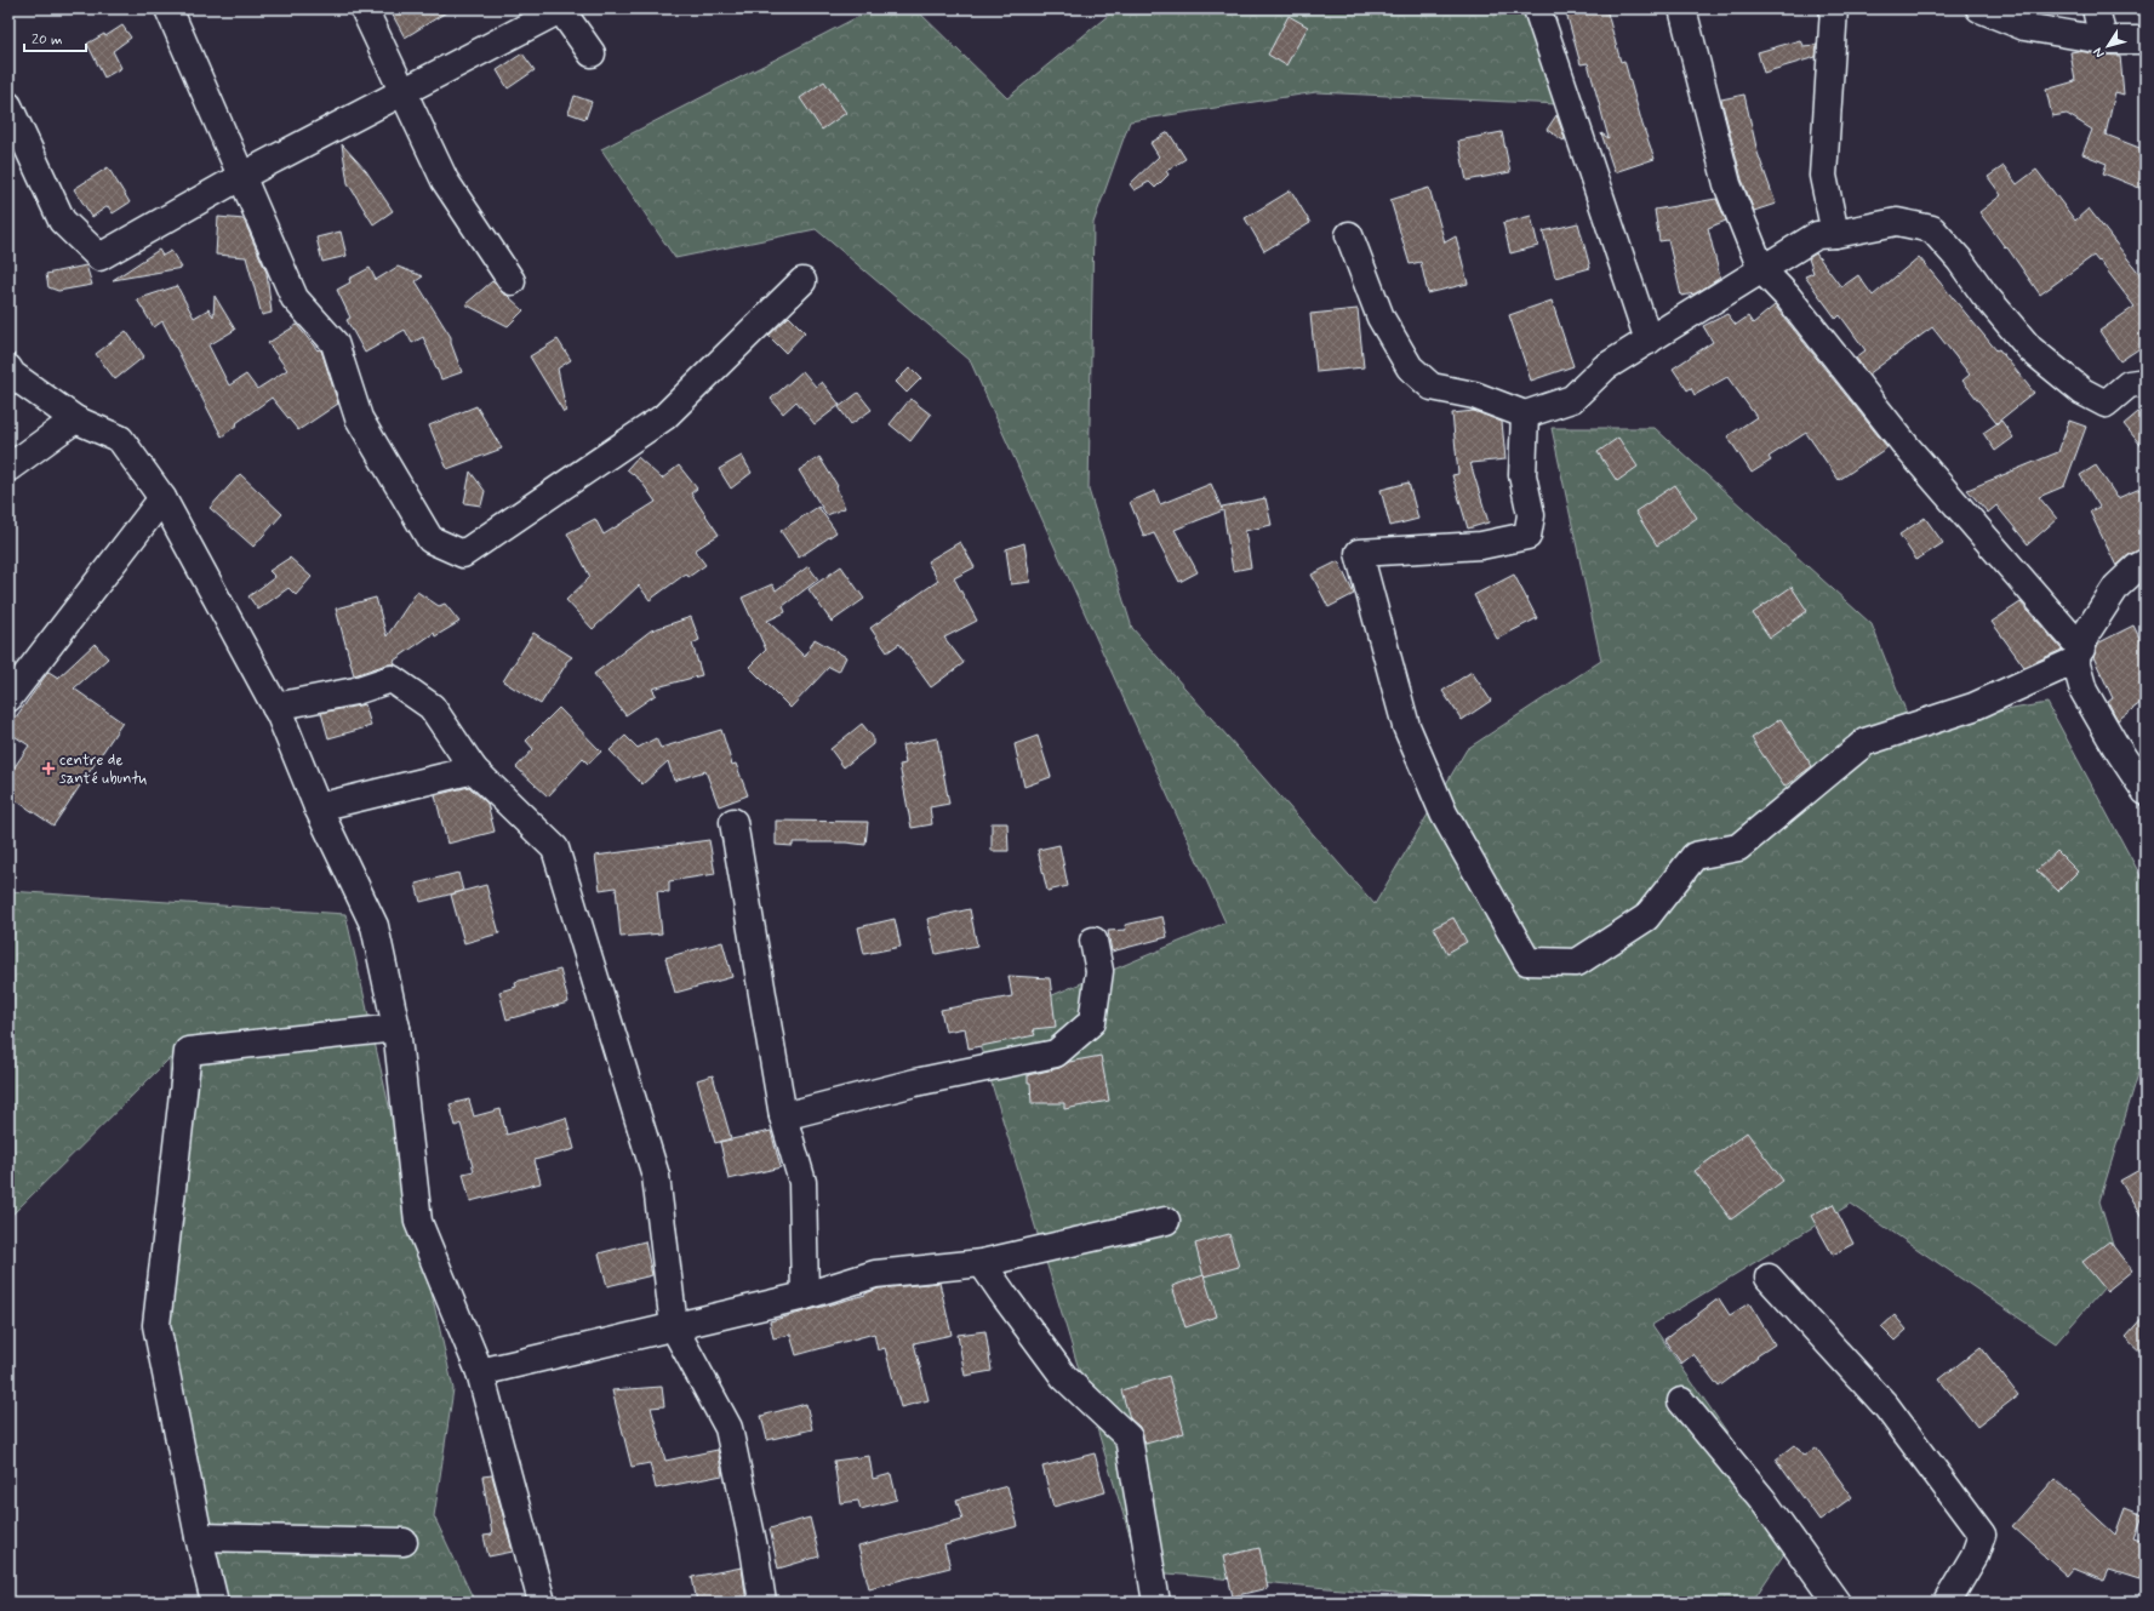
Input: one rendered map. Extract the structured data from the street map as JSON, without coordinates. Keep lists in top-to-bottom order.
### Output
{
  "places": {
    "health": ["centre de santé ubuntu"]
  },
  "scale_bar": "20 m",
  "north": "bottom left"
}
